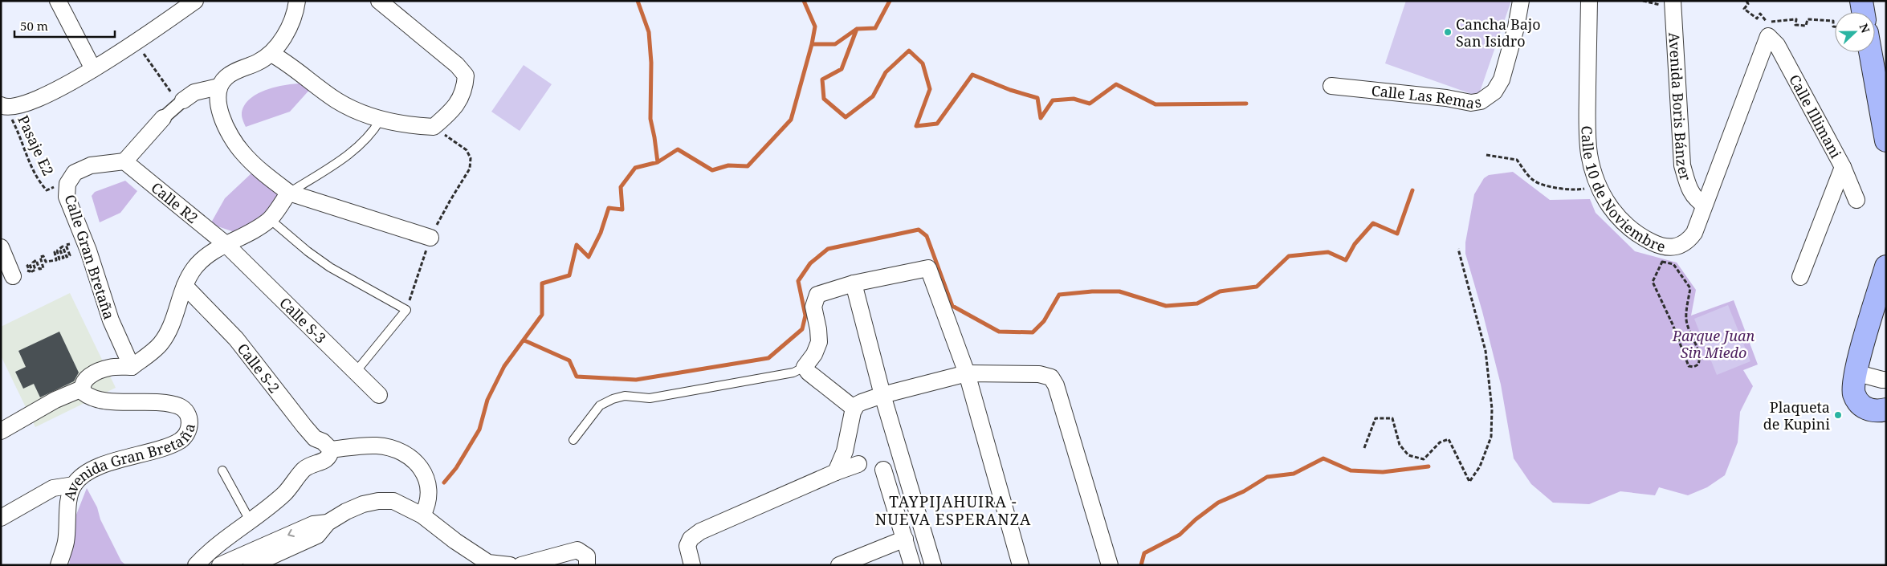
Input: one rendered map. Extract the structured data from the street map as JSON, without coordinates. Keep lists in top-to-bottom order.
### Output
{
  "streets": {
    "street": [
      "Calle Las Remas",
      "Avenida Boris Bánzer",
      "Calle Illimani",
      "Calle 10 de Noviembre",
      "Calle R2",
      "Calle Gran Bretaña",
      "Calle S-3",
      "Calle S-2",
      "Avenida Gran Bretaña"
    ],
    "path": ["Pasaje E2"]
  },
  "crossings": [
    ["Avenida Boris Bánzer", "Calle 10 de Noviembre"],
    ["Calle Illimani", "Calle 10 de Noviembre"],
    ["Pasaje E2", "Calle Gran Bretaña"],
    ["Calle R2", "Calle Gran Bretaña"],
    ["Calle R2", "Calle S-3"]
  ],
  "districts": ["TAYPIJAHUIRA - NUEVA ESPERANZA"],
  "parks": ["Parque Juan Sin Miedo"],
  "places": ["Cancha Bajo San Isidro", "Plaqueta de Kupini"],
  "scale_bar": "50 m",
  "north": "right"
}
